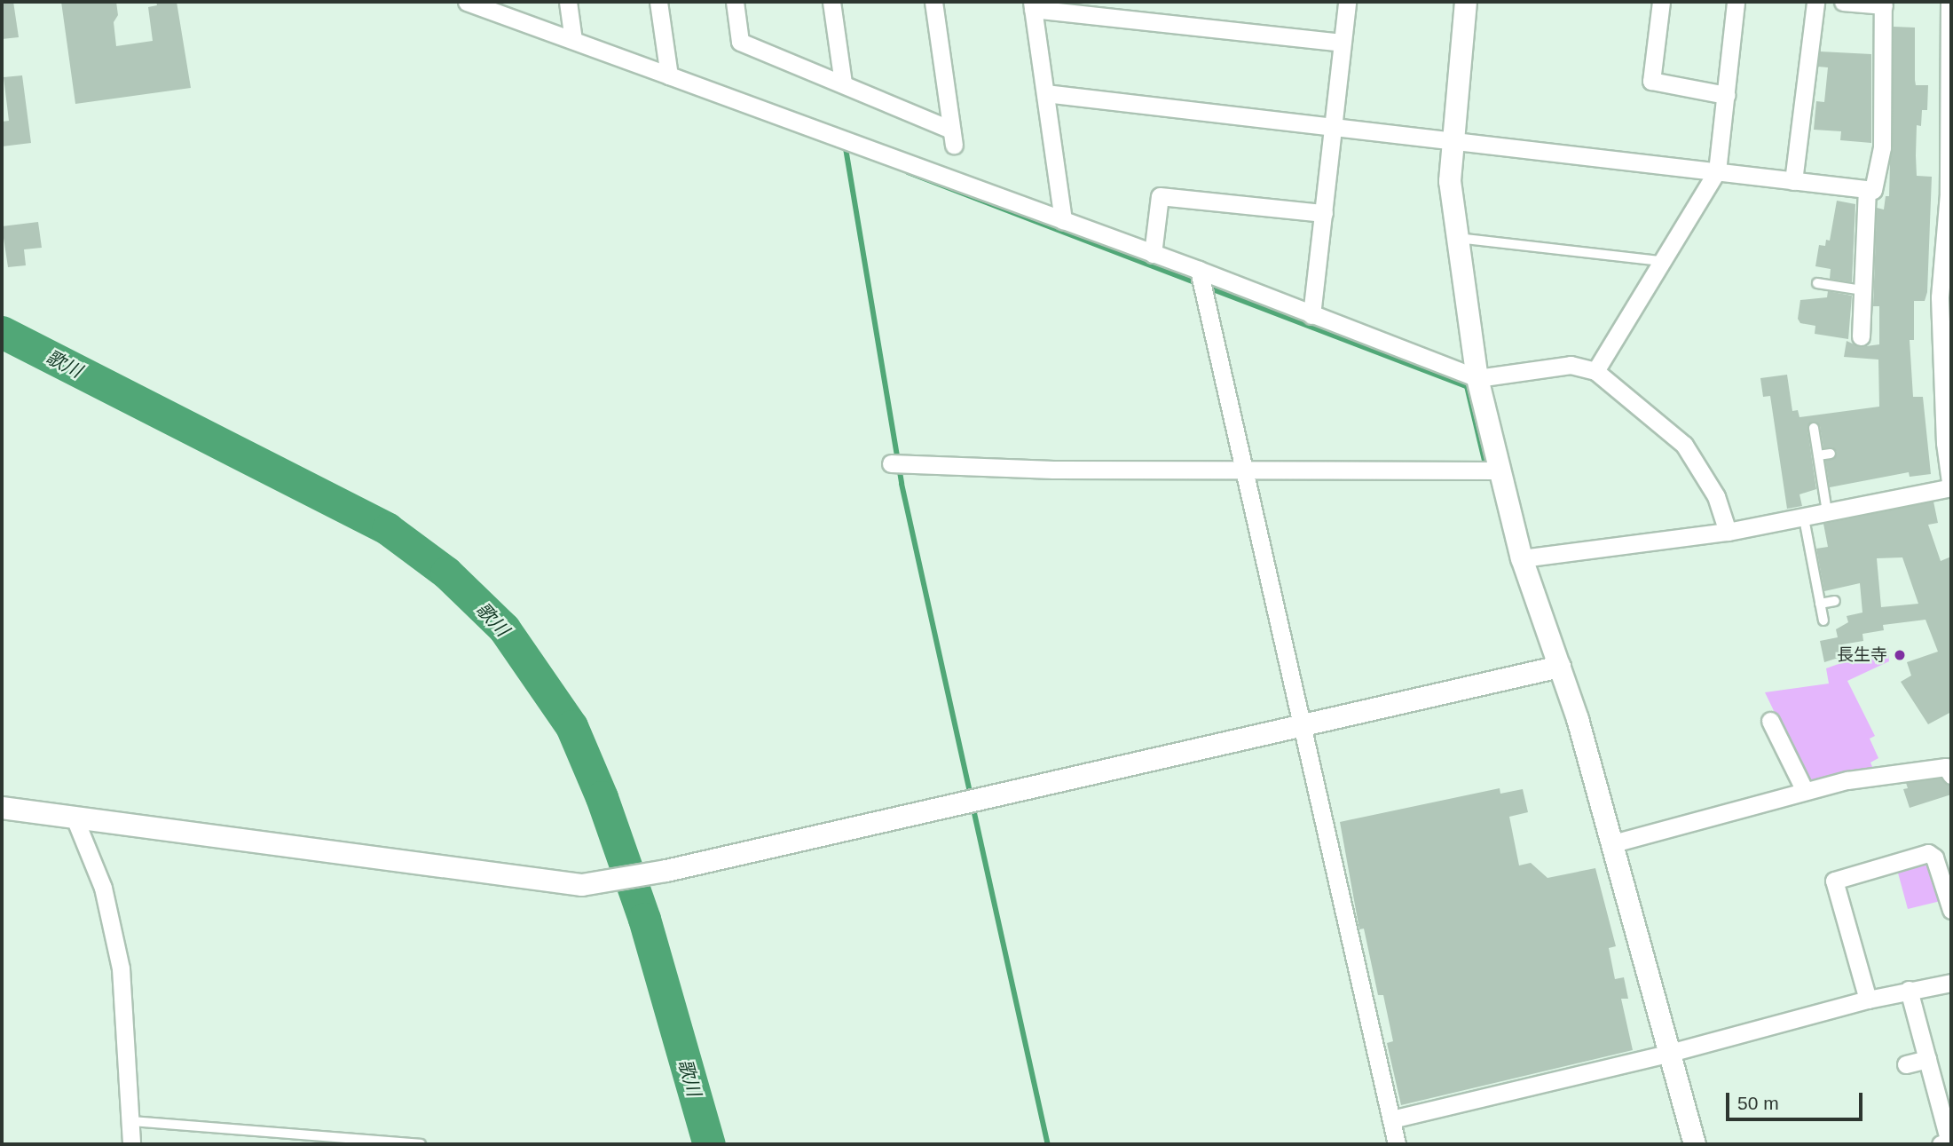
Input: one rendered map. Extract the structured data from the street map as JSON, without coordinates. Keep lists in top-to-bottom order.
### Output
{
  "water": ["歌川"],
  "places": ["長生寺"],
  "scale_bar": "50 m"
}
